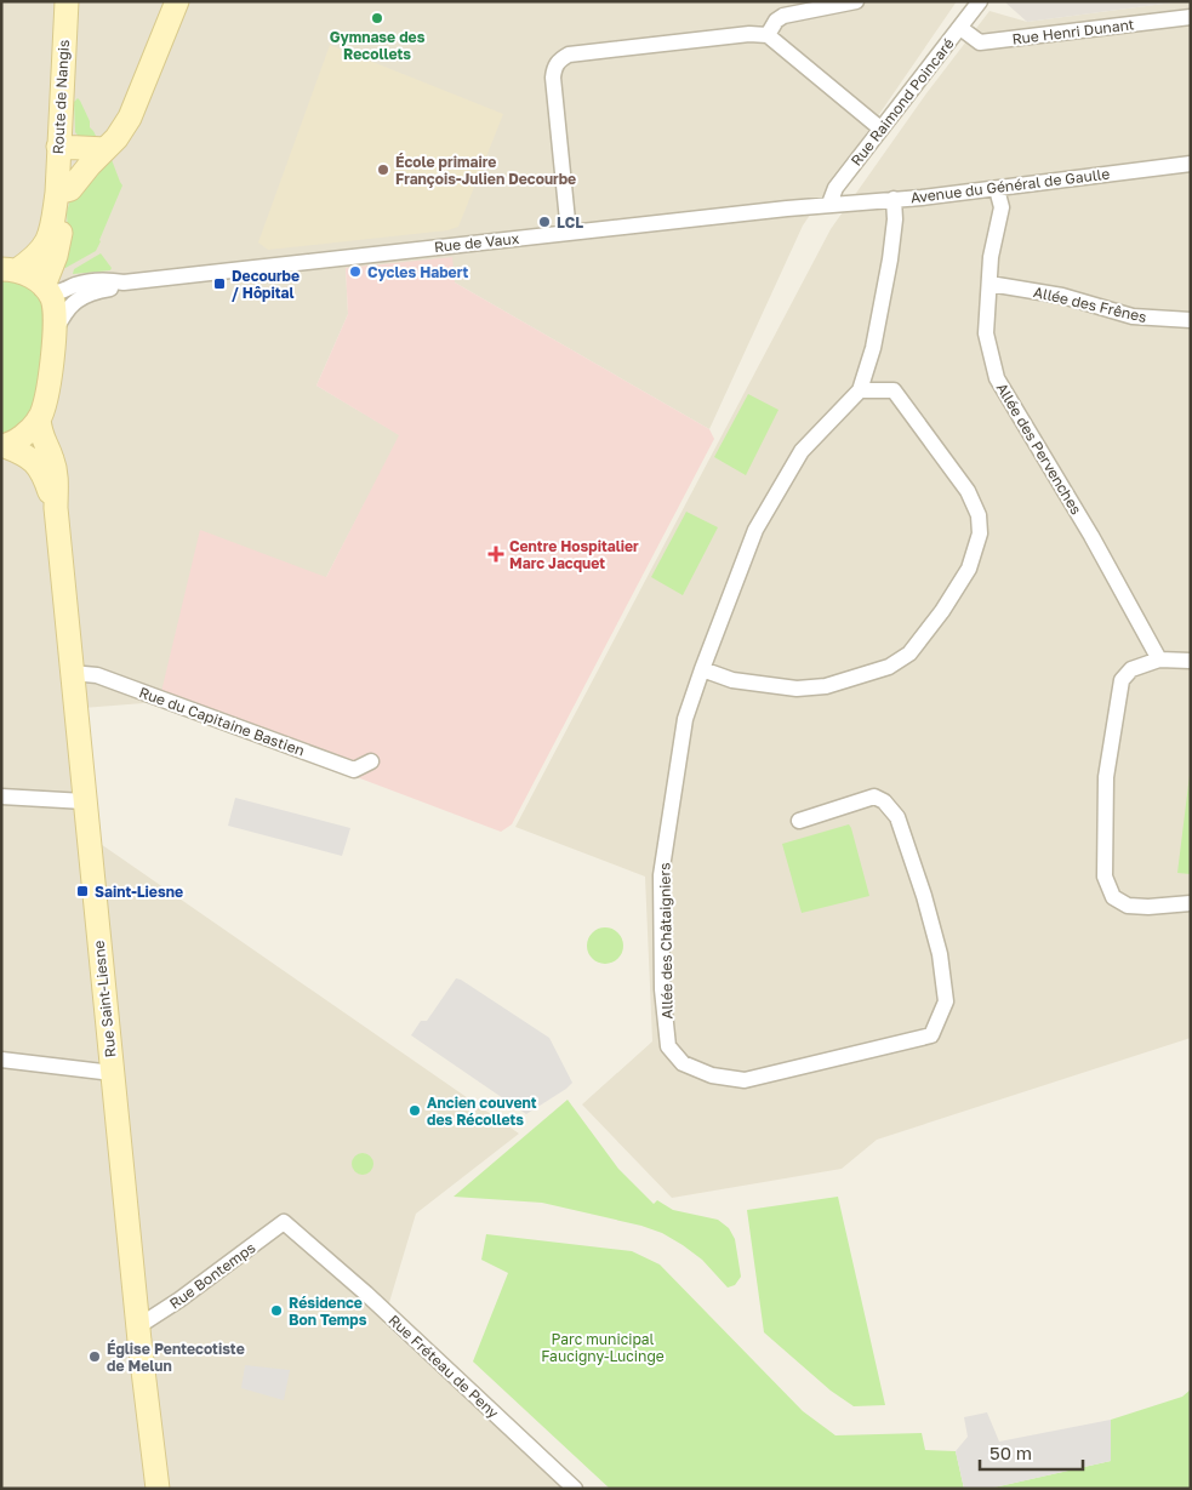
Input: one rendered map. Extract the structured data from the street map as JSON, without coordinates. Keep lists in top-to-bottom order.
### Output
{
  "streets": {
    "main road": ["Route de Nangis", "Rue Saint-Liesne"],
    "street": [
      "Rue Henri Dunant",
      "Rue Raimond Poincaré",
      "Avenue du Général de Gaulle",
      "Rue de Vaux",
      "Allée des Frênes",
      "Allée des Pervenches",
      "Rue du Capitaine Bastien",
      "Allée des Châtaigniers",
      "Rue Bontemps",
      "Rue Fréteau de Peny"
    ]
  },
  "crossings": [
    ["Rue Henri Dunant", "Rue Raimond Poincaré"],
    ["Route de Nangis", "Rue de Vaux"],
    ["Rue Raimond Poincaré", "Avenue du Général de Gaulle"],
    ["Rue Raimond Poincaré", "Rue de Vaux"],
    ["Avenue du Général de Gaulle", "Rue de Vaux"],
    ["Avenue du Général de Gaulle", "Allée des Pervenches"],
    ["Avenue du Général de Gaulle", "Allée des Châtaigniers"],
    ["Allée des Frênes", "Allée des Pervenches"],
    ["Rue du Capitaine Bastien", "Rue Saint-Liesne"],
    ["Rue Saint-Liesne", "Rue Bontemps"],
    ["Rue Bontemps", "Rue Fréteau de Peny"]
  ],
  "parks": ["Parc municipal Faucigny-Lucinge"],
  "places": {
    "other": [
      "Gymnase des Recollets",
      "École primaire François-Julien Decourbe",
      "LCL",
      "Cycles Habert",
      "Ancien couvent des Récollets",
      "Résidence Bon Temps",
      "Église Pentecotiste de Melun"
    ],
    "transit": ["Decourbe / Hôpital", "Saint-Liesne"],
    "health": ["Centre Hospitalier Marc Jacquet"]
  },
  "scale_bar": "50 m"
}
